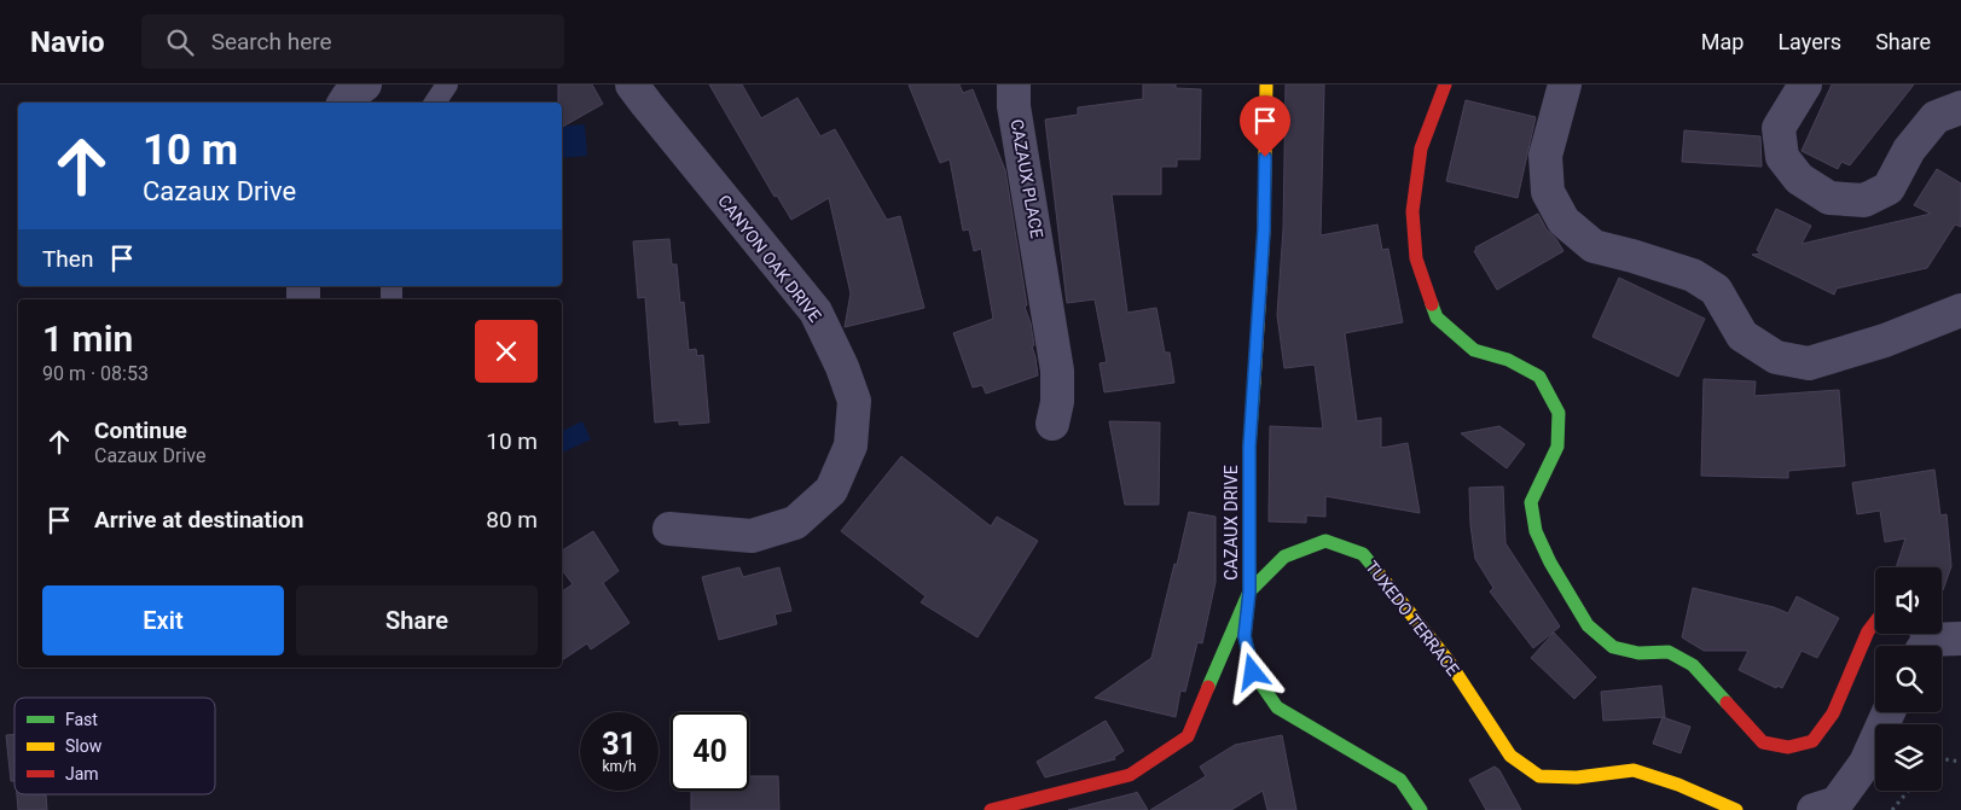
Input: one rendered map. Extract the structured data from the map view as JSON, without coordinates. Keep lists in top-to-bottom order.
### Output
{
  "streets": {
    "street": [
      "CAZAUX PLACE",
      "CANYON OAK DRIVE",
      "CAZAUX DRIVE",
      "TUXEDO TERRACE"
    ]
  },
  "crossings": [
    ["CAZAUX DRIVE", "TUXEDO TERRACE"]
  ],
  "legend": ["Fast", "Slow", "Jam"],
  "page": {
    "header": "Navio",
    "search": "Search here",
    "nav": ["Map", "Layers", "Share"],
    "turn": ["10 m", "Cazaux Drive"],
    "then": "Then",
    "heading": ["1 min", "90 m · 08:53"],
    "list": [
      {
        "name": "Continue",
        "note": "Cazaux Drive",
        "value": "10 m"
      },
      {
        "name": "Arrive at destination",
        "value": "80 m"
      }
    ],
    "buttons": ["Exit", "Share"],
    "speed": "31 km/h",
    "limit": "40"
  }
}
